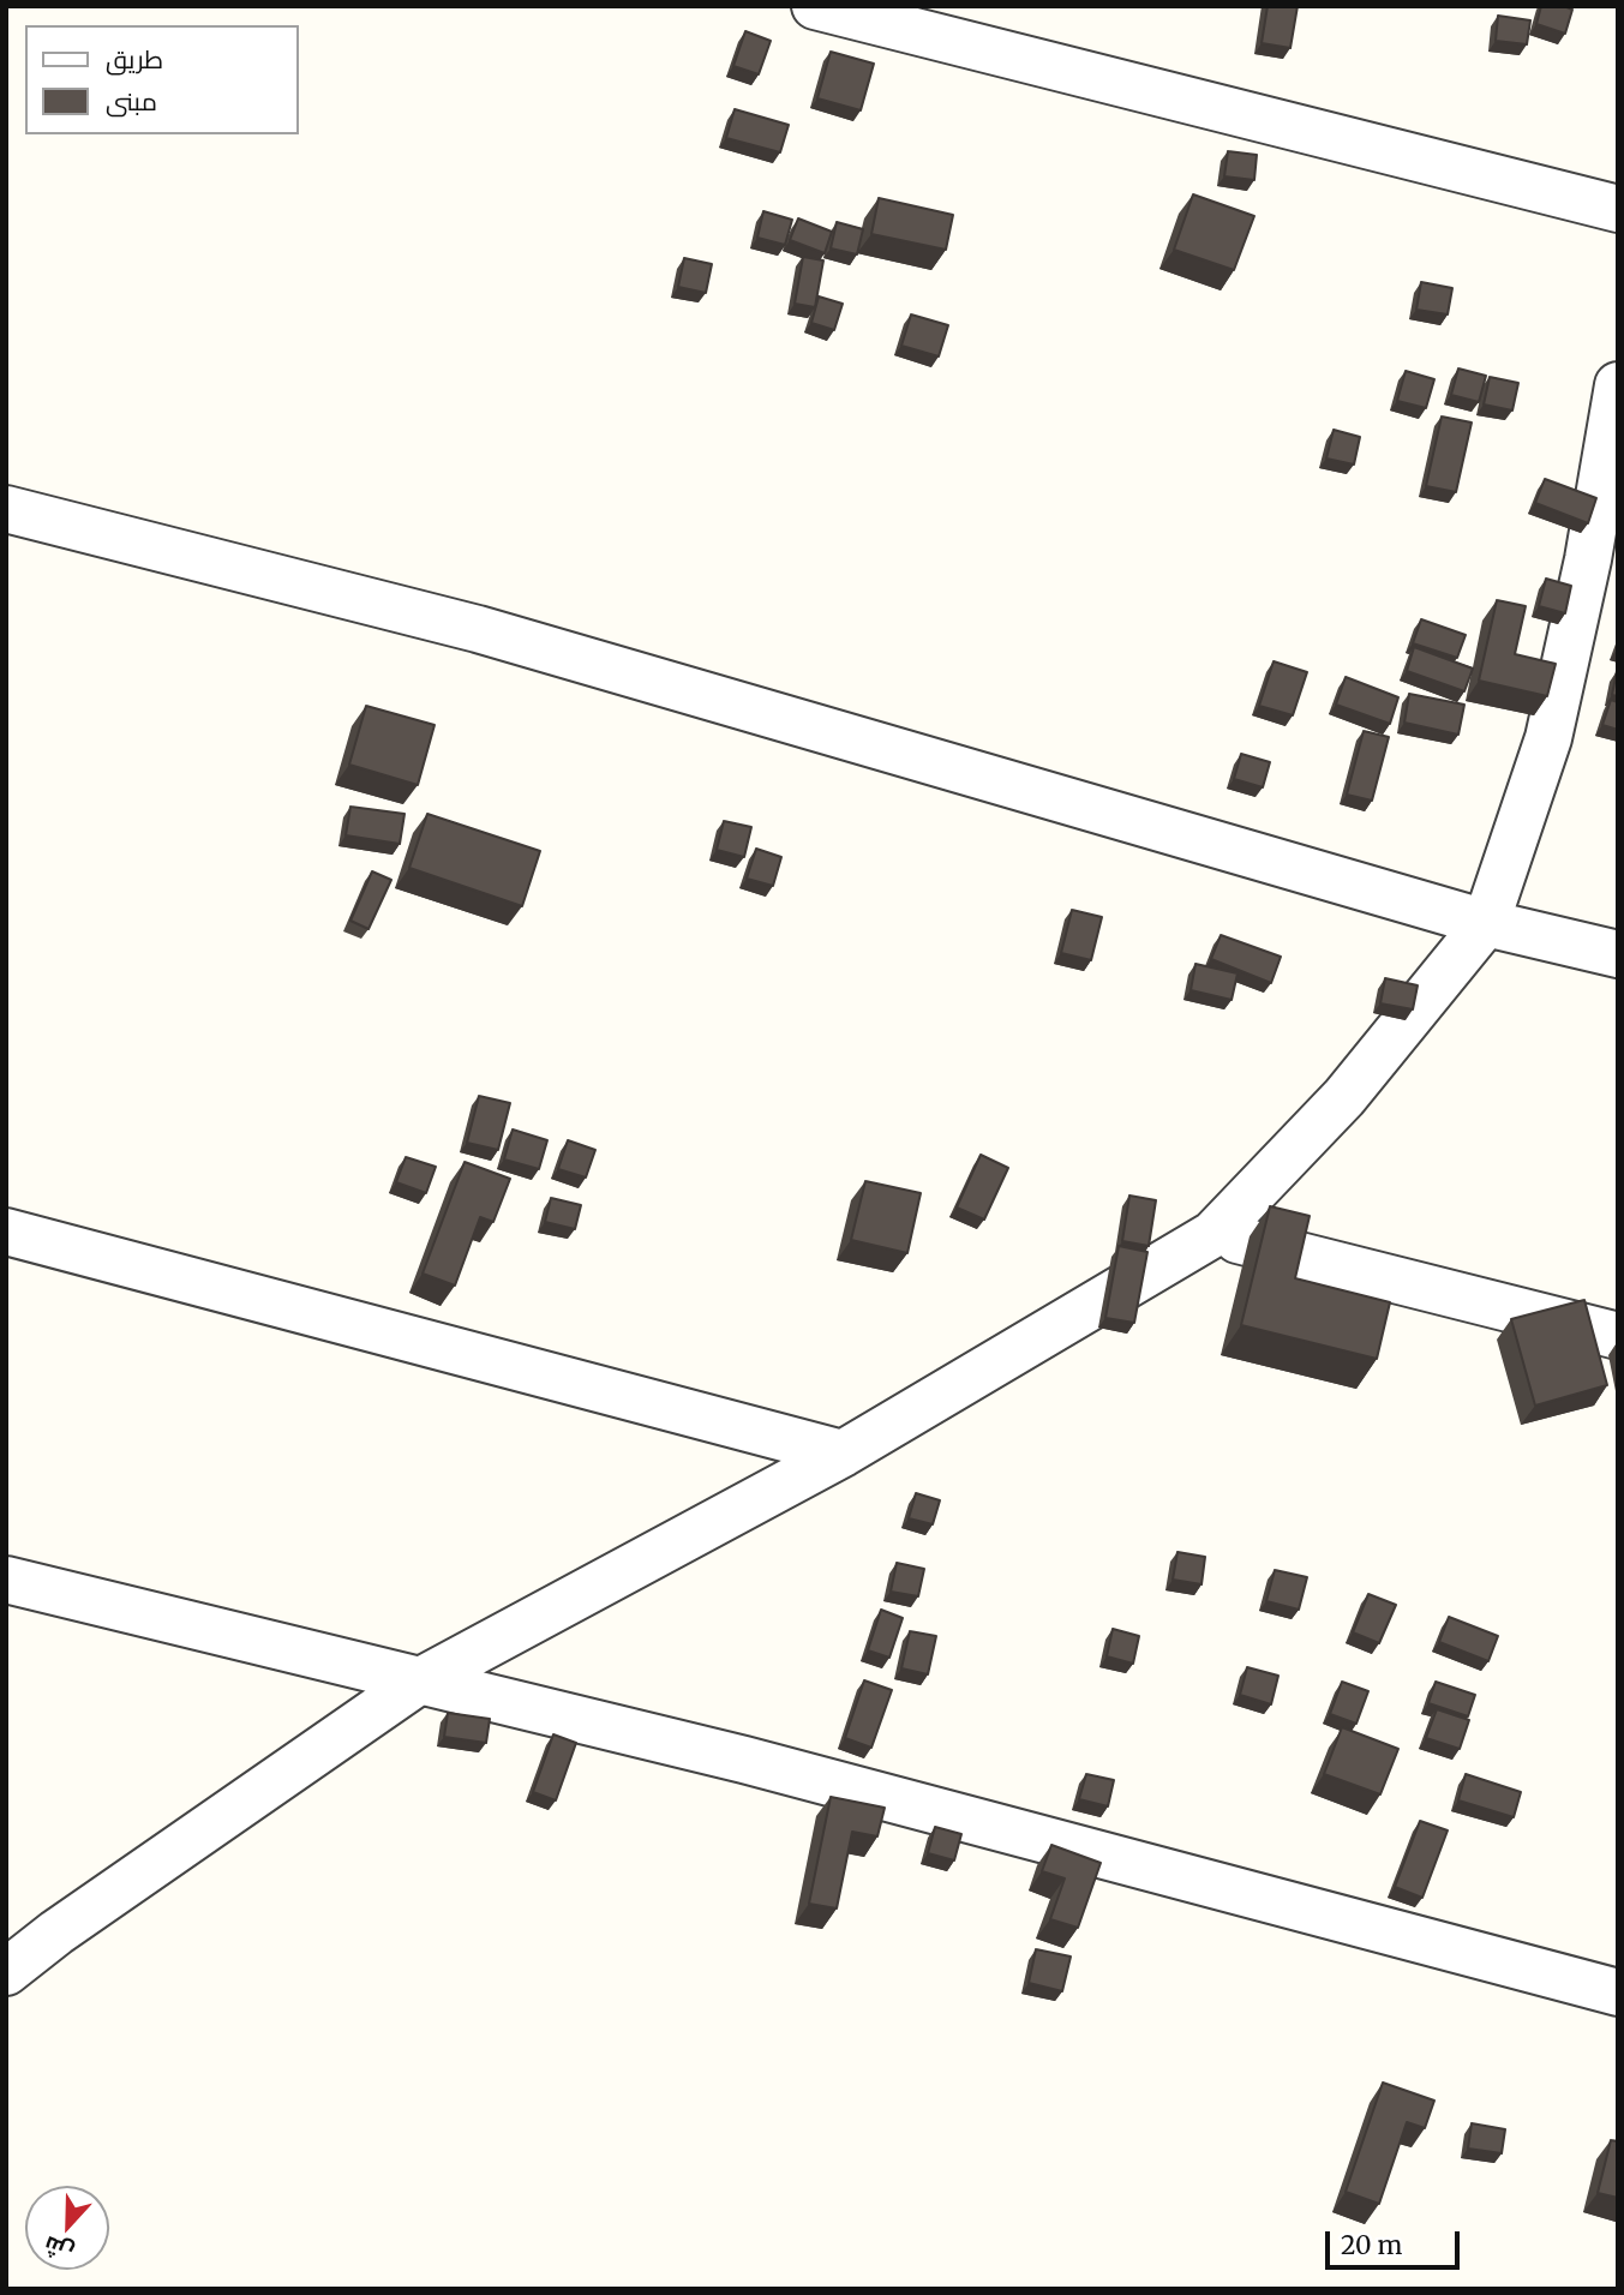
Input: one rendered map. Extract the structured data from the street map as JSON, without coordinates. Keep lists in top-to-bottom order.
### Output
{
  "legend": ["طريق", "مبنى"],
  "scale_bar": "20 m",
  "north": "bottom"
}
